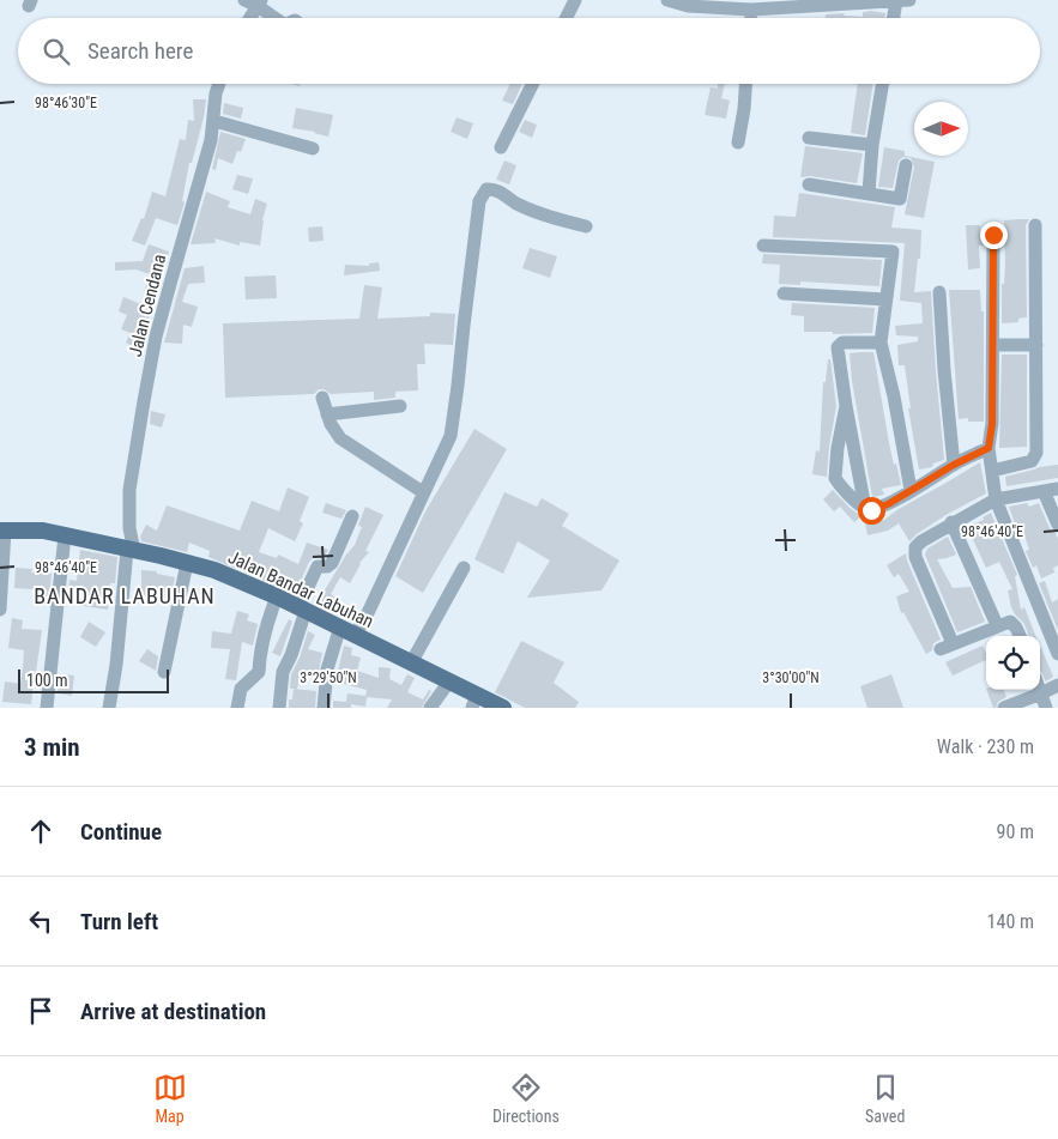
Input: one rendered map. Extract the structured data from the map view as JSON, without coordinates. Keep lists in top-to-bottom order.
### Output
{
  "streets": {
    "main road": ["Jalan Bandar Labuhan"],
    "street": ["Jalan Cendana"]
  },
  "crossings": [
    ["Jalan Cendana", "Jalan Bandar Labuhan"]
  ],
  "districts": ["BANDAR LABUHAN"],
  "scale_bar": "100 m",
  "north": "right",
  "page": {
    "search": "Search here",
    "scale": "100 m",
    "heading": ["3 min", "Walk · 230 m"],
    "list": [
      ["Continue", "90 m"],
      ["Turn left", "140 m"],
      "Arrive at destination"
    ],
    "nav": ["Map", "Directions", "Saved"]
  },
  "coordinates": [
    "98°46'30\"E",
    "98°46'40\"E",
    "3°29'50\"N",
    "3°30'00\"N"
  ]
}
